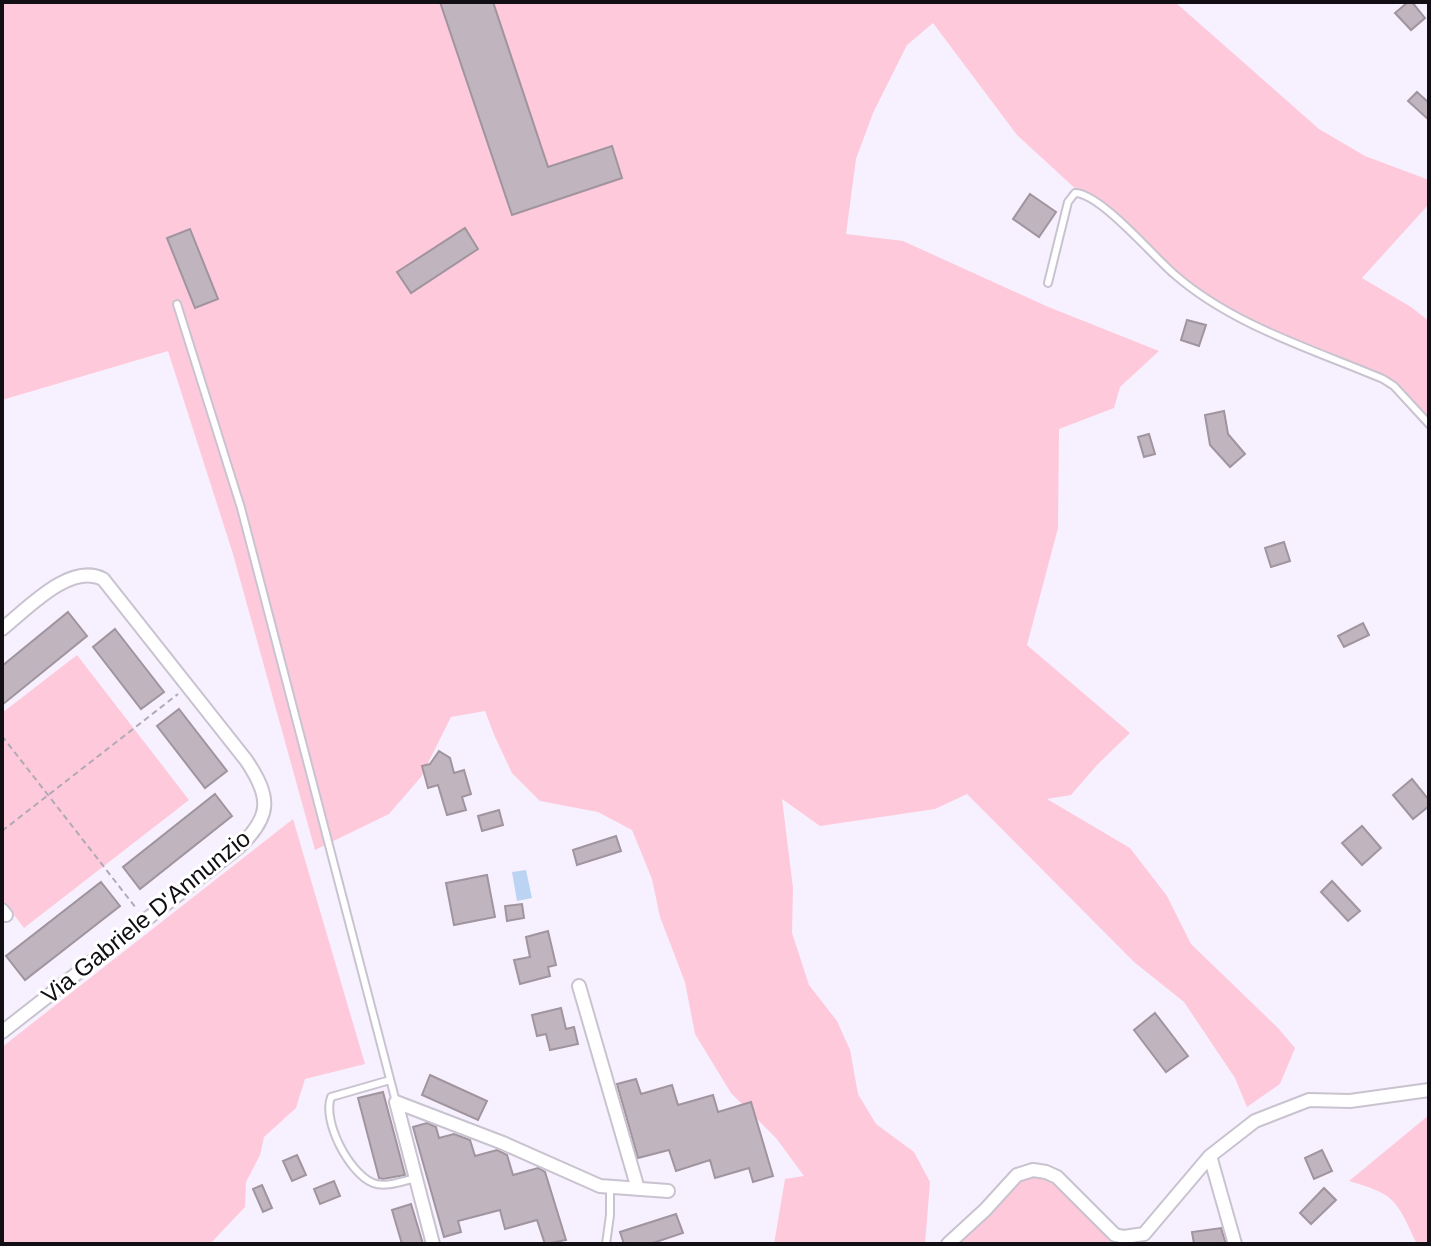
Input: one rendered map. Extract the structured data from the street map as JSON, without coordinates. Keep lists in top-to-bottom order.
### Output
{
  "streets": {
    "street": ["Via Gabriele D'Annunzio"]
  }
}
